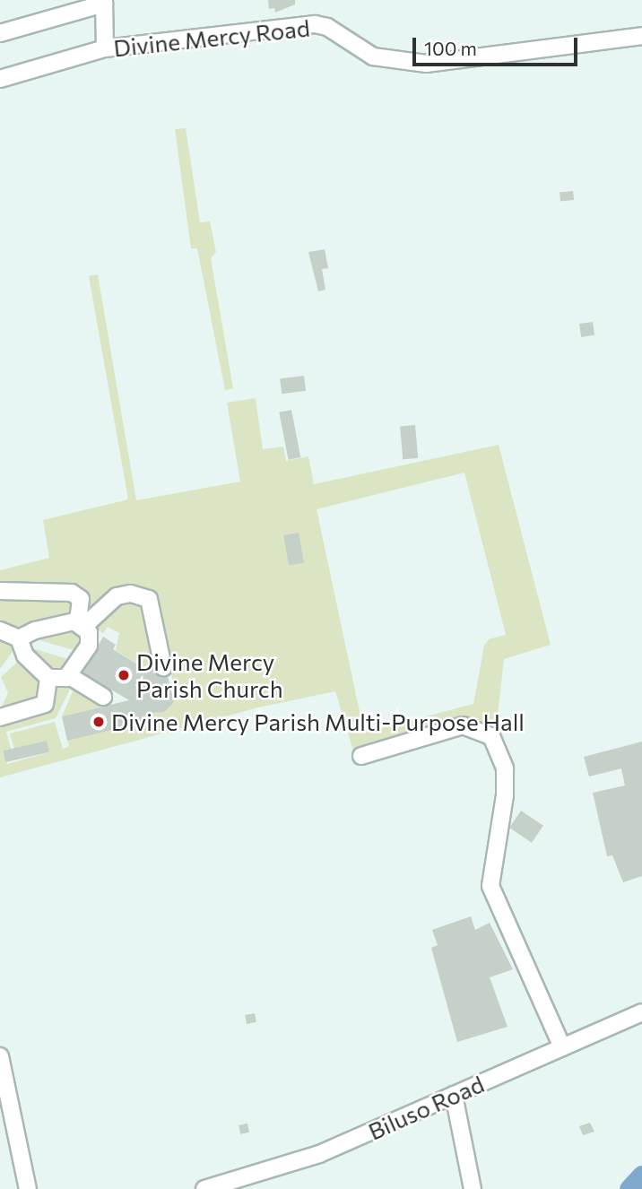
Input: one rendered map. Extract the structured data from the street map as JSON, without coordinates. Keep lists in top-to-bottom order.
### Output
{
  "streets": {
    "street": ["Divine Mercy Road", "Biluso Road"]
  },
  "places": ["Divine Mercy Parish Church", "Divine Mercy Parish Multi-Purpose Hall"],
  "scale_bar": "100 m"
}
